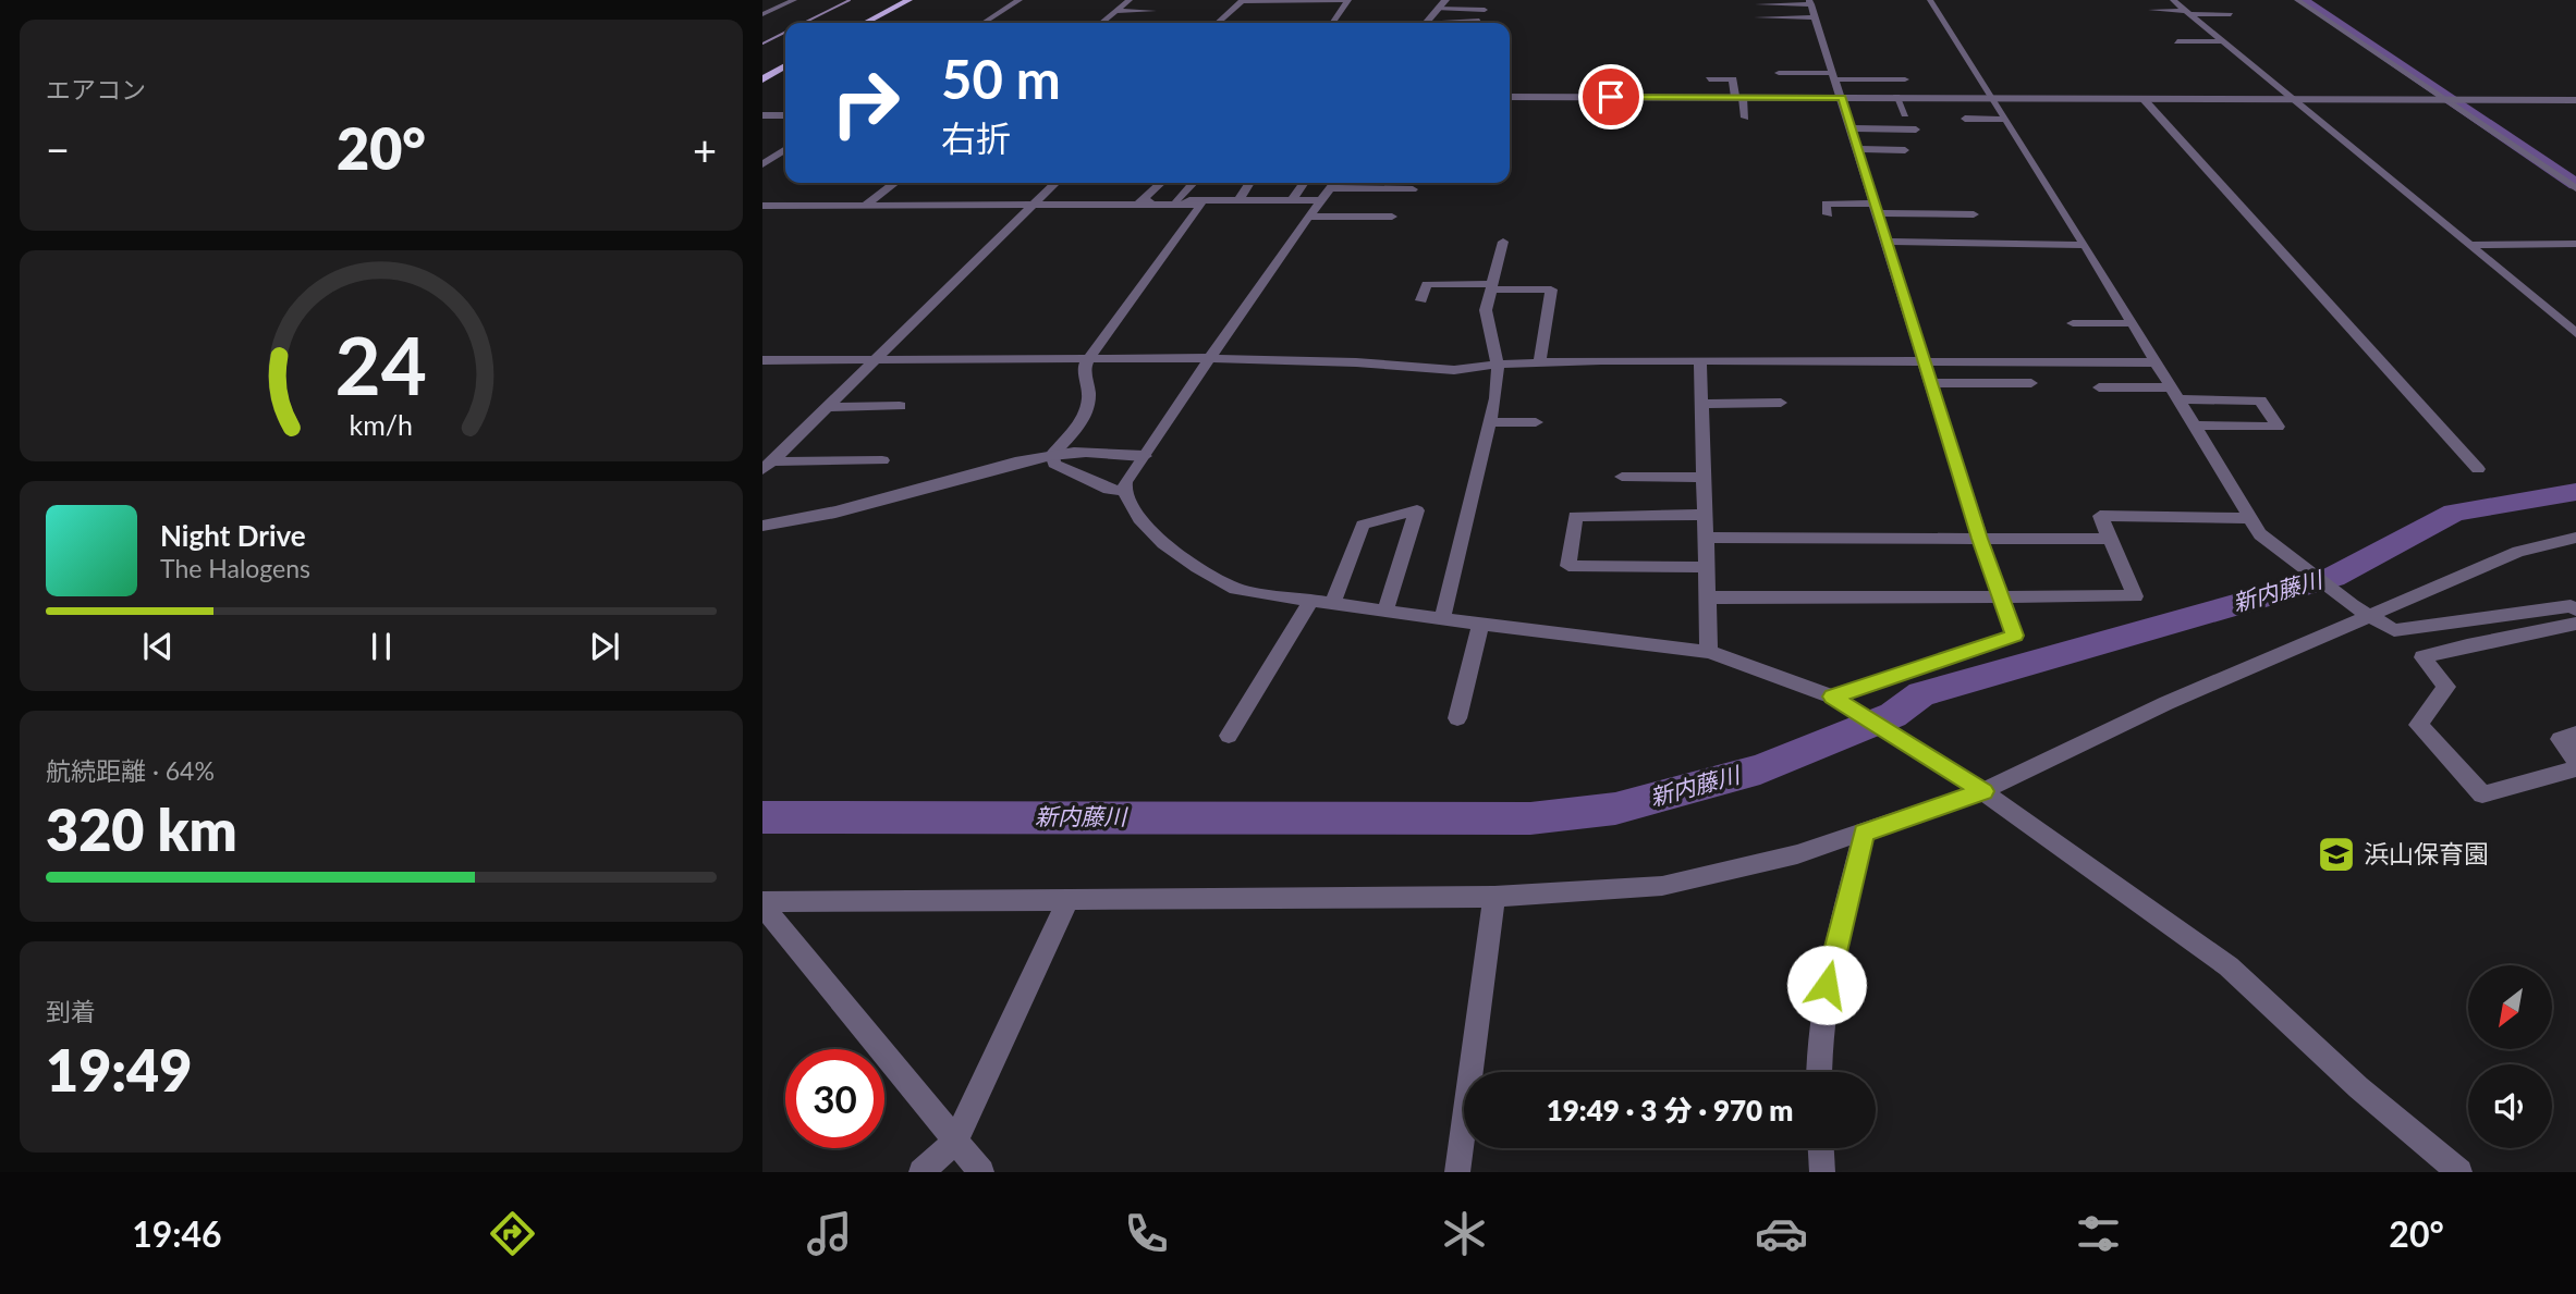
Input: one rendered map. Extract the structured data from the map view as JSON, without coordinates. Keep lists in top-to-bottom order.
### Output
{
  "water": ["新内藤川"],
  "places": {
    "school or university": ["浜山保育園"]
  },
  "north": "bottom left",
  "page": {
    "tile": [
      "エアコン",
      ["航続距離 · 64%", "320 km"],
      ["到着", "19:49"]
    ],
    "turn": ["50 m", "右折"],
    "heat": ["−", "20°", "+"],
    "song": ["Night Drive", "The Halogens"],
    "limit": "30",
    "trip": "19:49 · 3 分 · 970 m",
    "tabs": ["19:46", "20°"],
    "gauge": ["24", "km/h"]
  }
}
